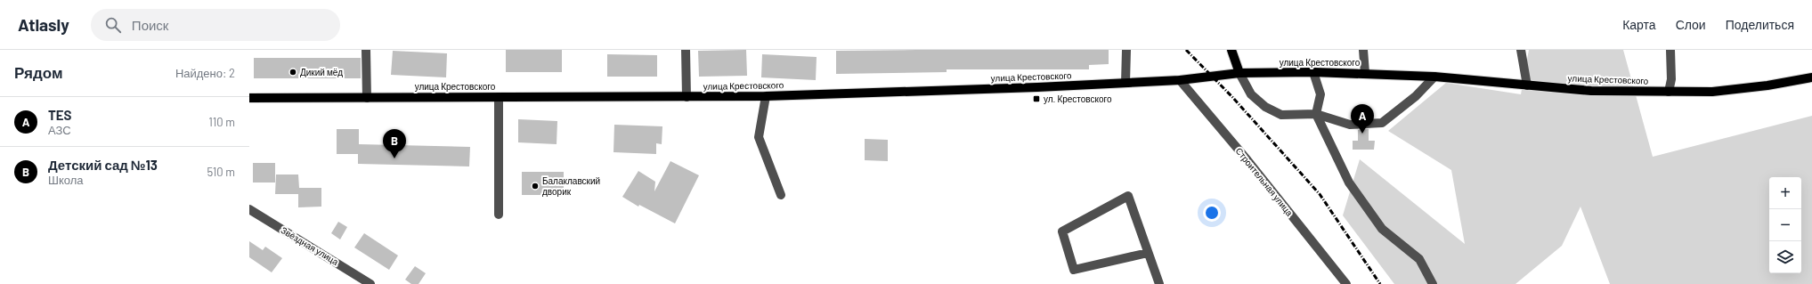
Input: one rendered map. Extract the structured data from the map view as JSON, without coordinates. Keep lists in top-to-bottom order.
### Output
{
  "streets": {
    "main road": ["улица Крестовского"],
    "street": ["Строительная улица", "Звёздная улица"]
  },
  "crossings": [
    ["улица Крестовского", "Строительная улица"]
  ],
  "places": {
    "other": ["Дикий мёд", "Балаклавский дворик"],
    "transit": ["ул. Крестовского"]
  },
  "page": {
    "header": "Atlasly",
    "search": "Поиск",
    "nav": ["Карта", "Слои", "Поделиться"],
    "heading": ["Рядом", "Найдено: 2"],
    "list": [
      {
        "mark": "A",
        "name": "TES",
        "note": "АЗС",
        "value": "110 m"
      },
      {
        "mark": "B",
        "name": "Детский сад №13",
        "note": "Школа",
        "value": "510 m"
      }
    ],
    "pins": ["A", "B"],
    "map_buttons": ["+", "−"]
  }
}
